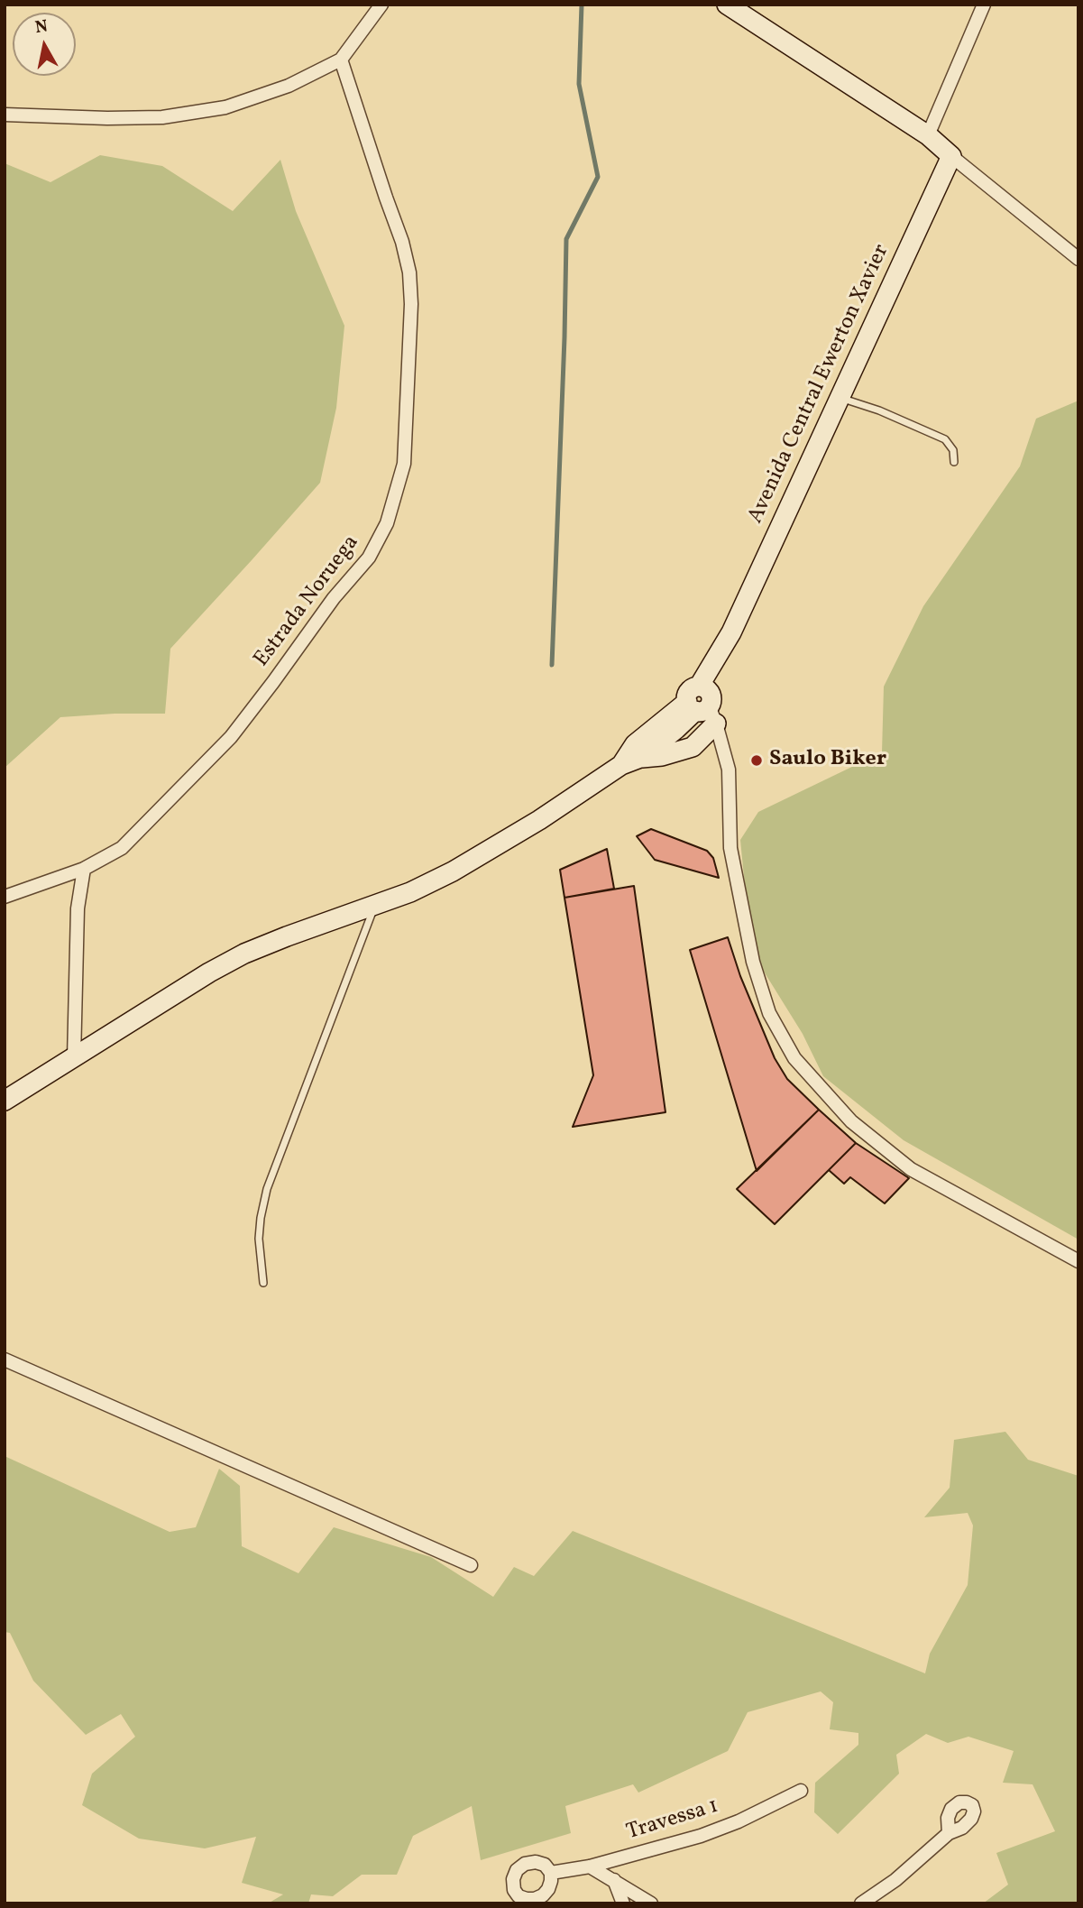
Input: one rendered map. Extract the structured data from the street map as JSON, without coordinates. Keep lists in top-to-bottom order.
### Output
{
  "streets": {
    "main road": ["Avenida Central Ewerton Xavier"],
    "street": ["Estrada Noruega", "Travessa 1"]
  },
  "places": ["Saulo Biker"],
  "north": "top"
}
